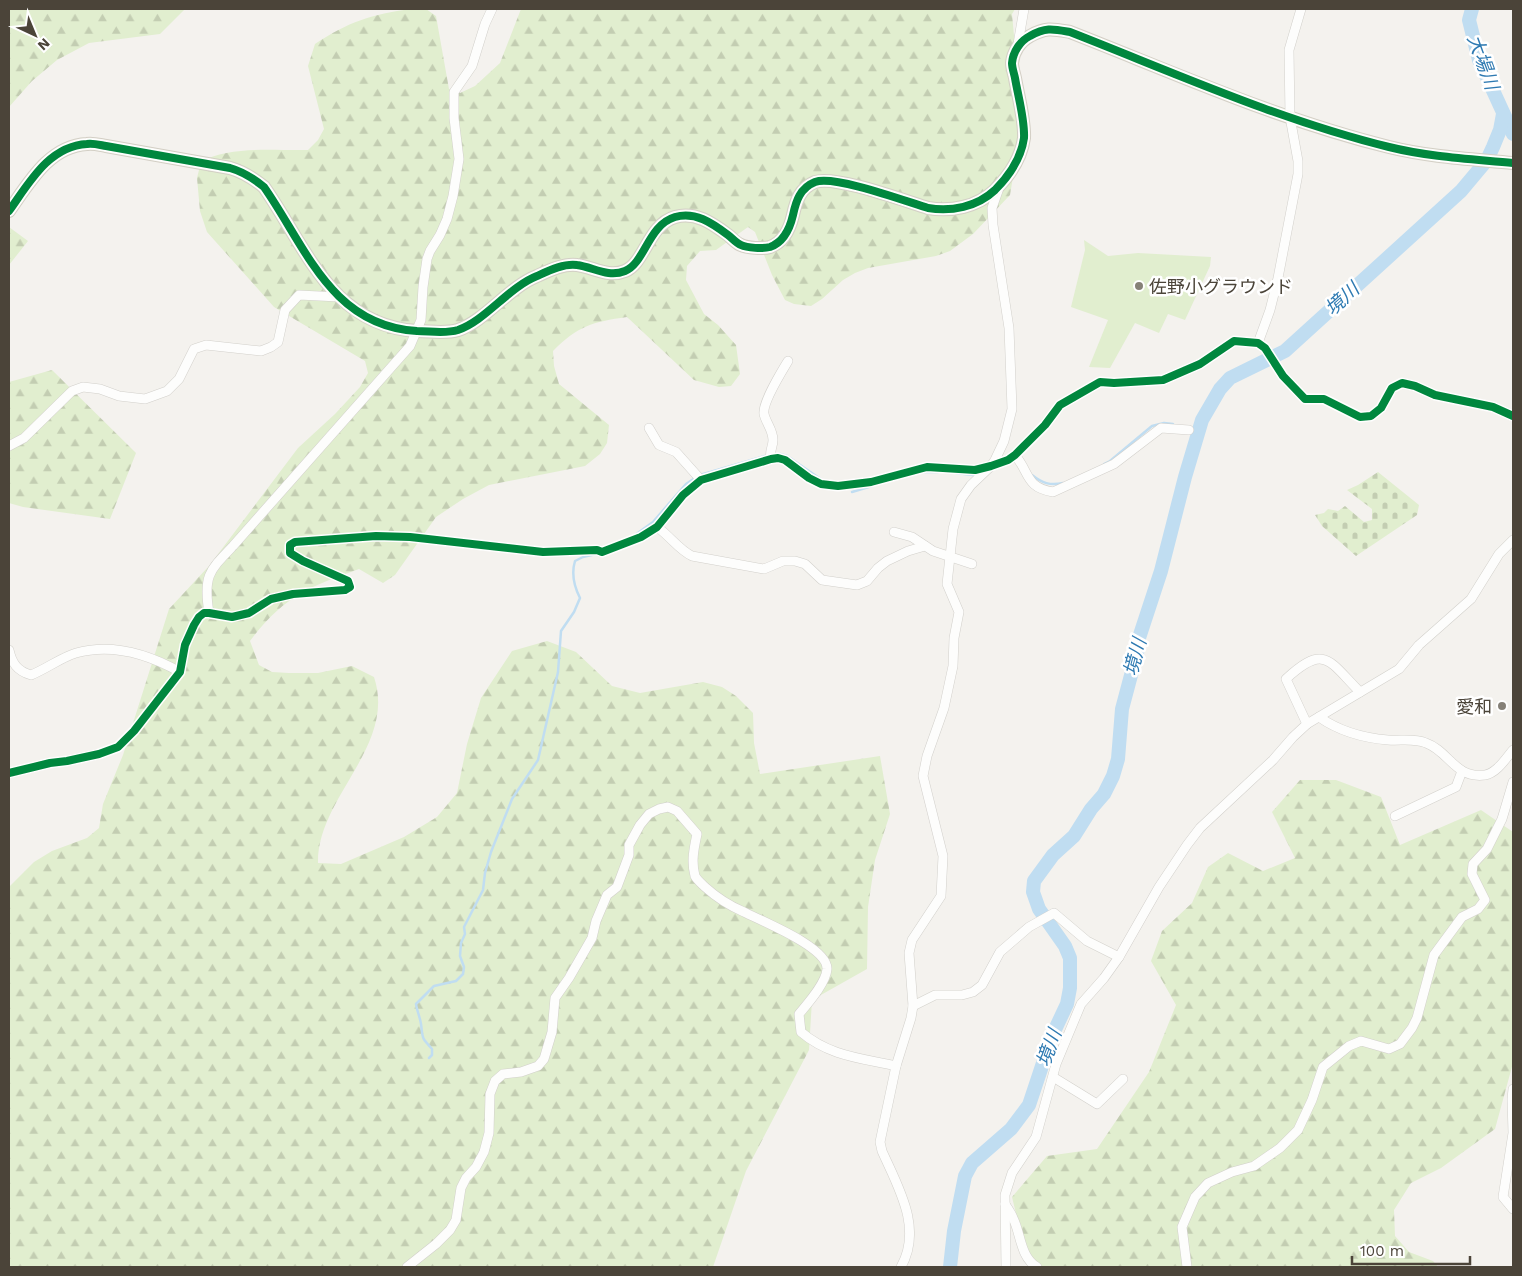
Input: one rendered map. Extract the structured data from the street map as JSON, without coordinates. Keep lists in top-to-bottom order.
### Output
{
  "water": ["大場川", "境川"],
  "places": ["佐野小グラウンド", "愛和"],
  "scale_bar": "100 m",
  "north": "bottom right"
}
